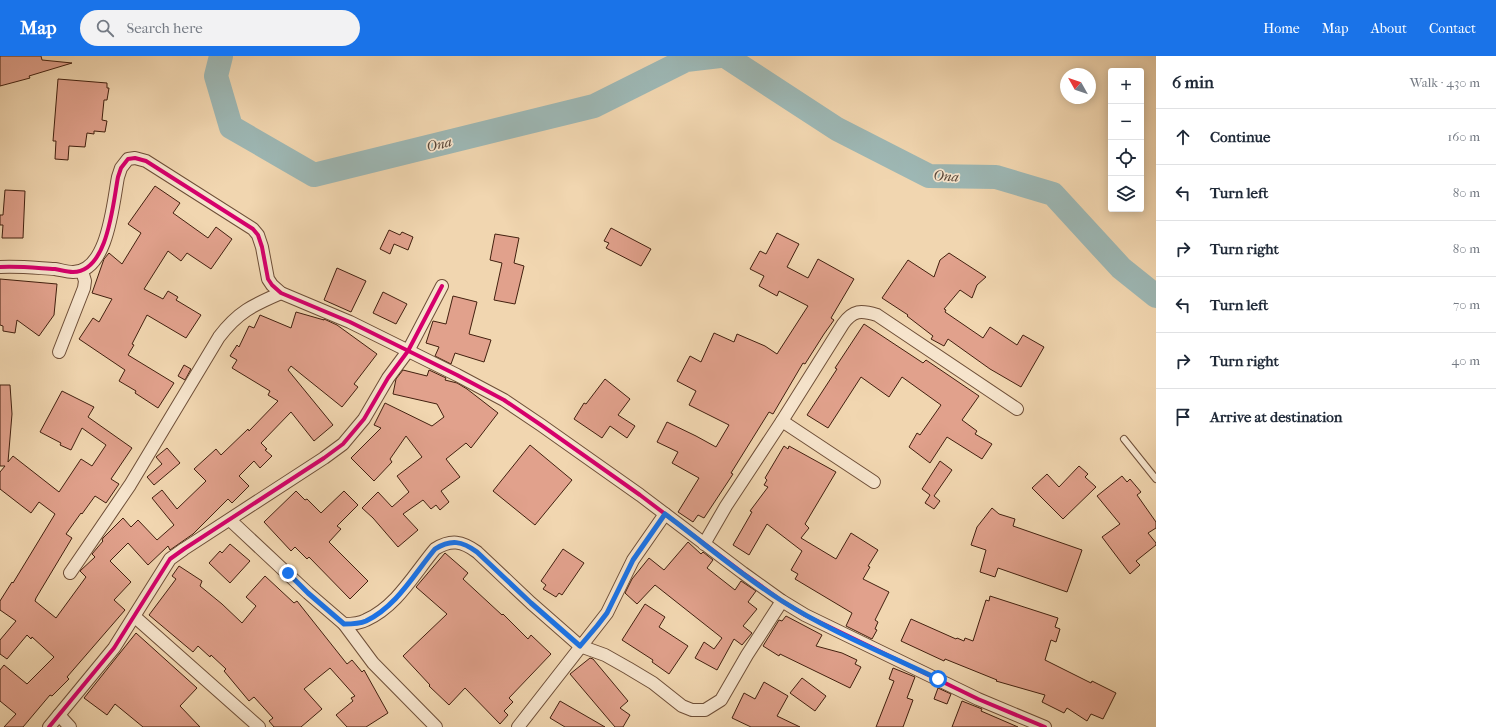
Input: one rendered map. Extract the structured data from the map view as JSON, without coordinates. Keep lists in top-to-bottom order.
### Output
{
  "water": ["Ona"],
  "north": "top left",
  "page": {
    "header": "Map",
    "search": "Search here",
    "nav": [
      "Home",
      "Map",
      "About",
      "Contact"
    ],
    "heading": ["6 min", "Walk · 430 m"],
    "map_buttons": ["+", "−"],
    "list": [
      ["Continue", "160 m"],
      ["Turn left", "80 m"],
      ["Turn right", "80 m"],
      ["Turn left", "70 m"],
      ["Turn right", "40 m"],
      "Arrive at destination"
    ]
  }
}
